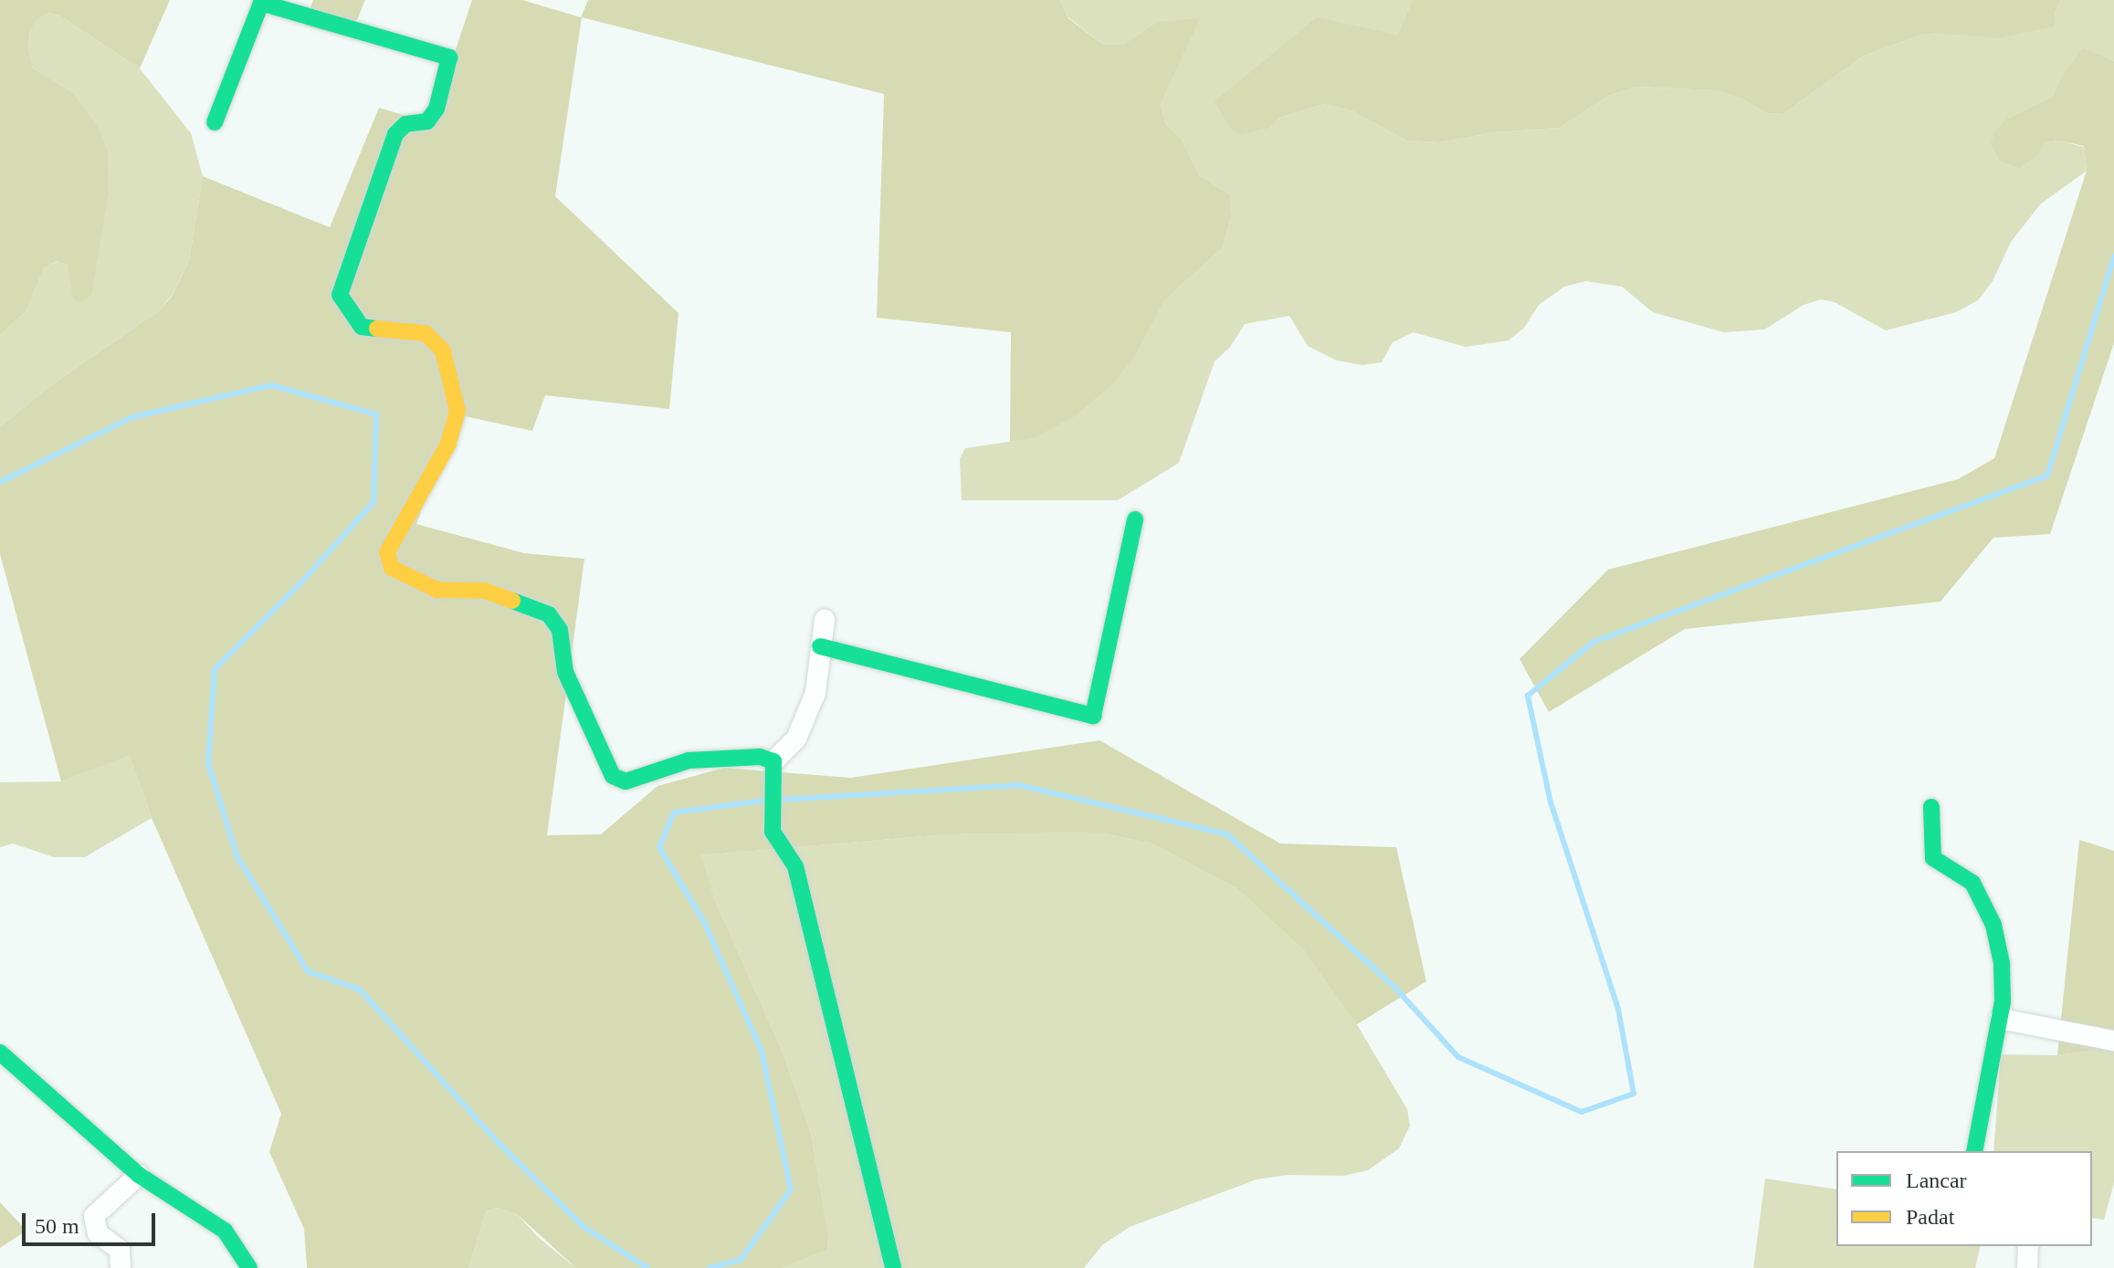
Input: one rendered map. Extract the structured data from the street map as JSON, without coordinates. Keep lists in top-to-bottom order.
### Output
{
  "legend": ["Lancar", "Padat"],
  "scale_bar": "50 m"
}
